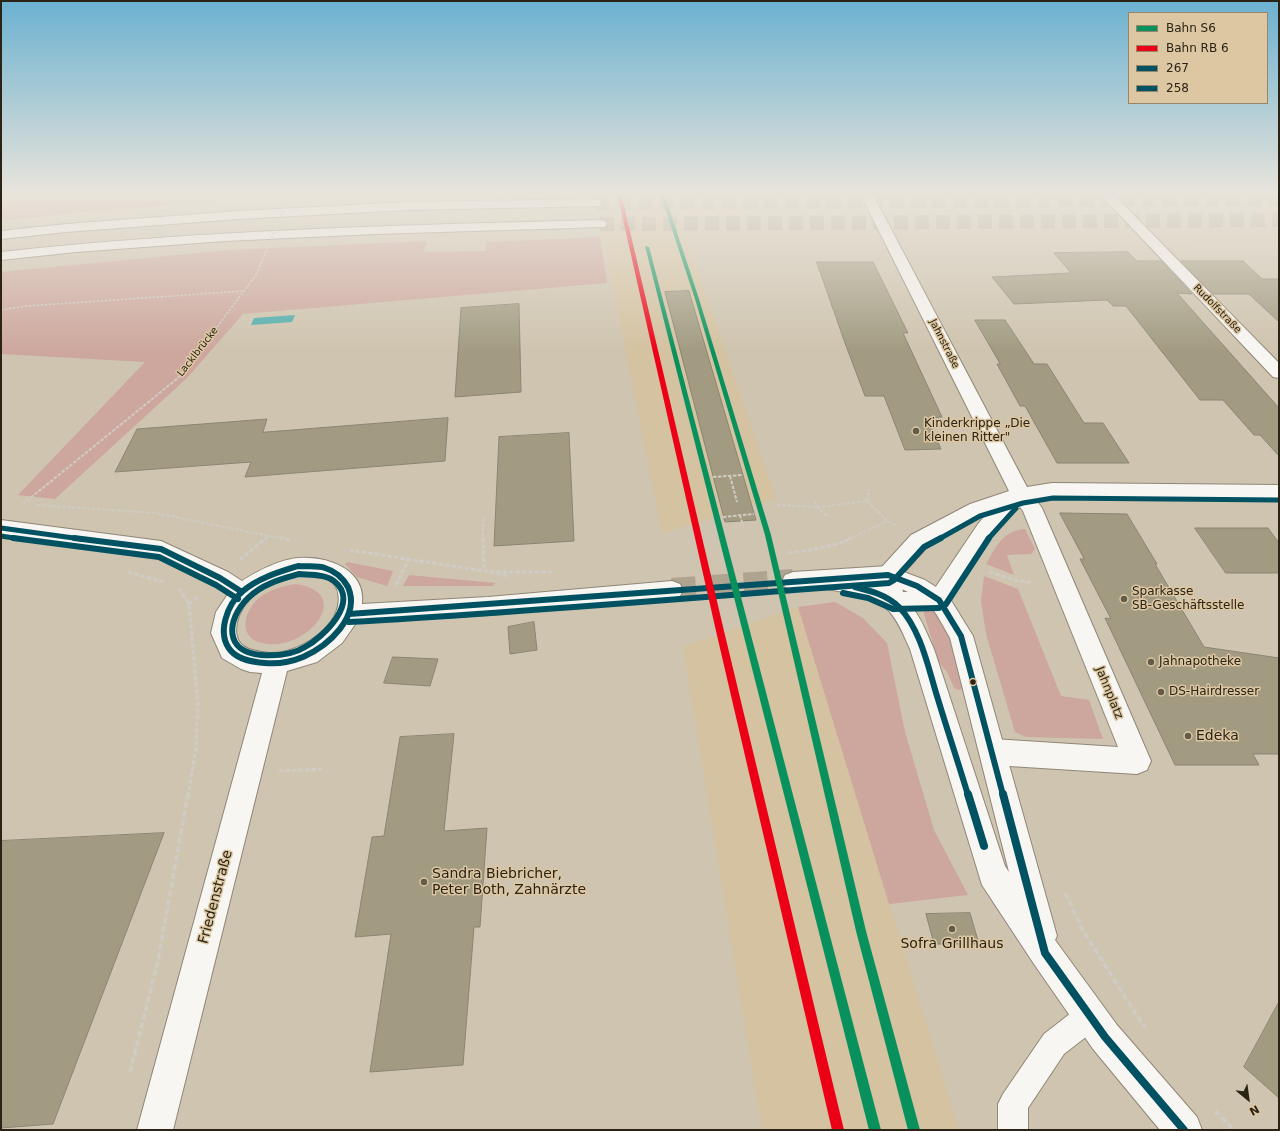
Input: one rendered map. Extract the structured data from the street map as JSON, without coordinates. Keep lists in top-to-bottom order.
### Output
{
  "streets": {
    "main road": [
      "Rudolfstraße",
      "Jahnstraße",
      "Jahnplatz",
      "Friedenstraße"
    ],
    "path": ["Lacklbrücke"]
  },
  "crossings": [
    ["Jahnstraße", "Jahnplatz"]
  ],
  "places": [
    "Kinderkrippe „Die kleinen Ritter\"",
    "Sparkasse SB-Geschäftsstelle",
    "Jahnapotheke",
    "DS-Hairdresser",
    "Edeka",
    "Sandra Biebricher, Peter Both, Zahnärzte",
    "Sofra Grillhaus"
  ],
  "lines": ["rail line S6", "transit line 258", "transit line 267"],
  "legend": [
    "Bahn S6",
    "Bahn RB 6",
    "267",
    "258"
  ],
  "north": "bottom right"
}
